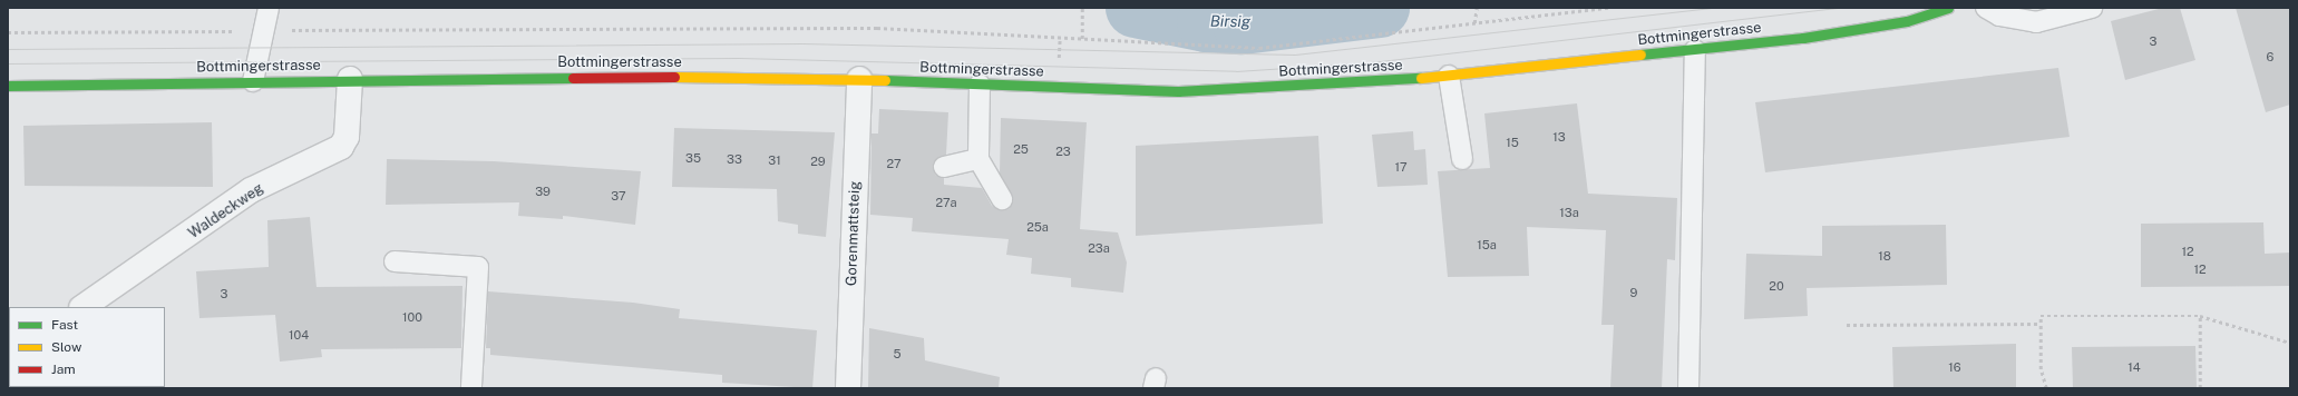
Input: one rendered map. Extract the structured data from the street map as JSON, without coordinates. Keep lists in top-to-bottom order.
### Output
{
  "streets": {
    "main road": ["Bottmingerstrasse"],
    "street": ["Waldeckweg", "Gorenmattsteig"]
  },
  "crossings": [
    ["Bottmingerstrasse", "Waldeckweg"],
    ["Bottmingerstrasse", "Gorenmattsteig"]
  ],
  "water": ["Birsig"],
  "house_numbers": [
    "3",
    "6",
    "13",
    "15",
    "25",
    "23",
    "35",
    "33",
    "31",
    "29",
    "27",
    "17",
    "39",
    "37",
    "27a",
    "13a",
    "25a",
    "15a",
    "23a",
    "12",
    "18",
    "12",
    "20",
    "9",
    "3",
    "100",
    "104",
    "5",
    "16",
    "14"
  ],
  "legend": ["Fast", "Slow", "Jam"]
}
